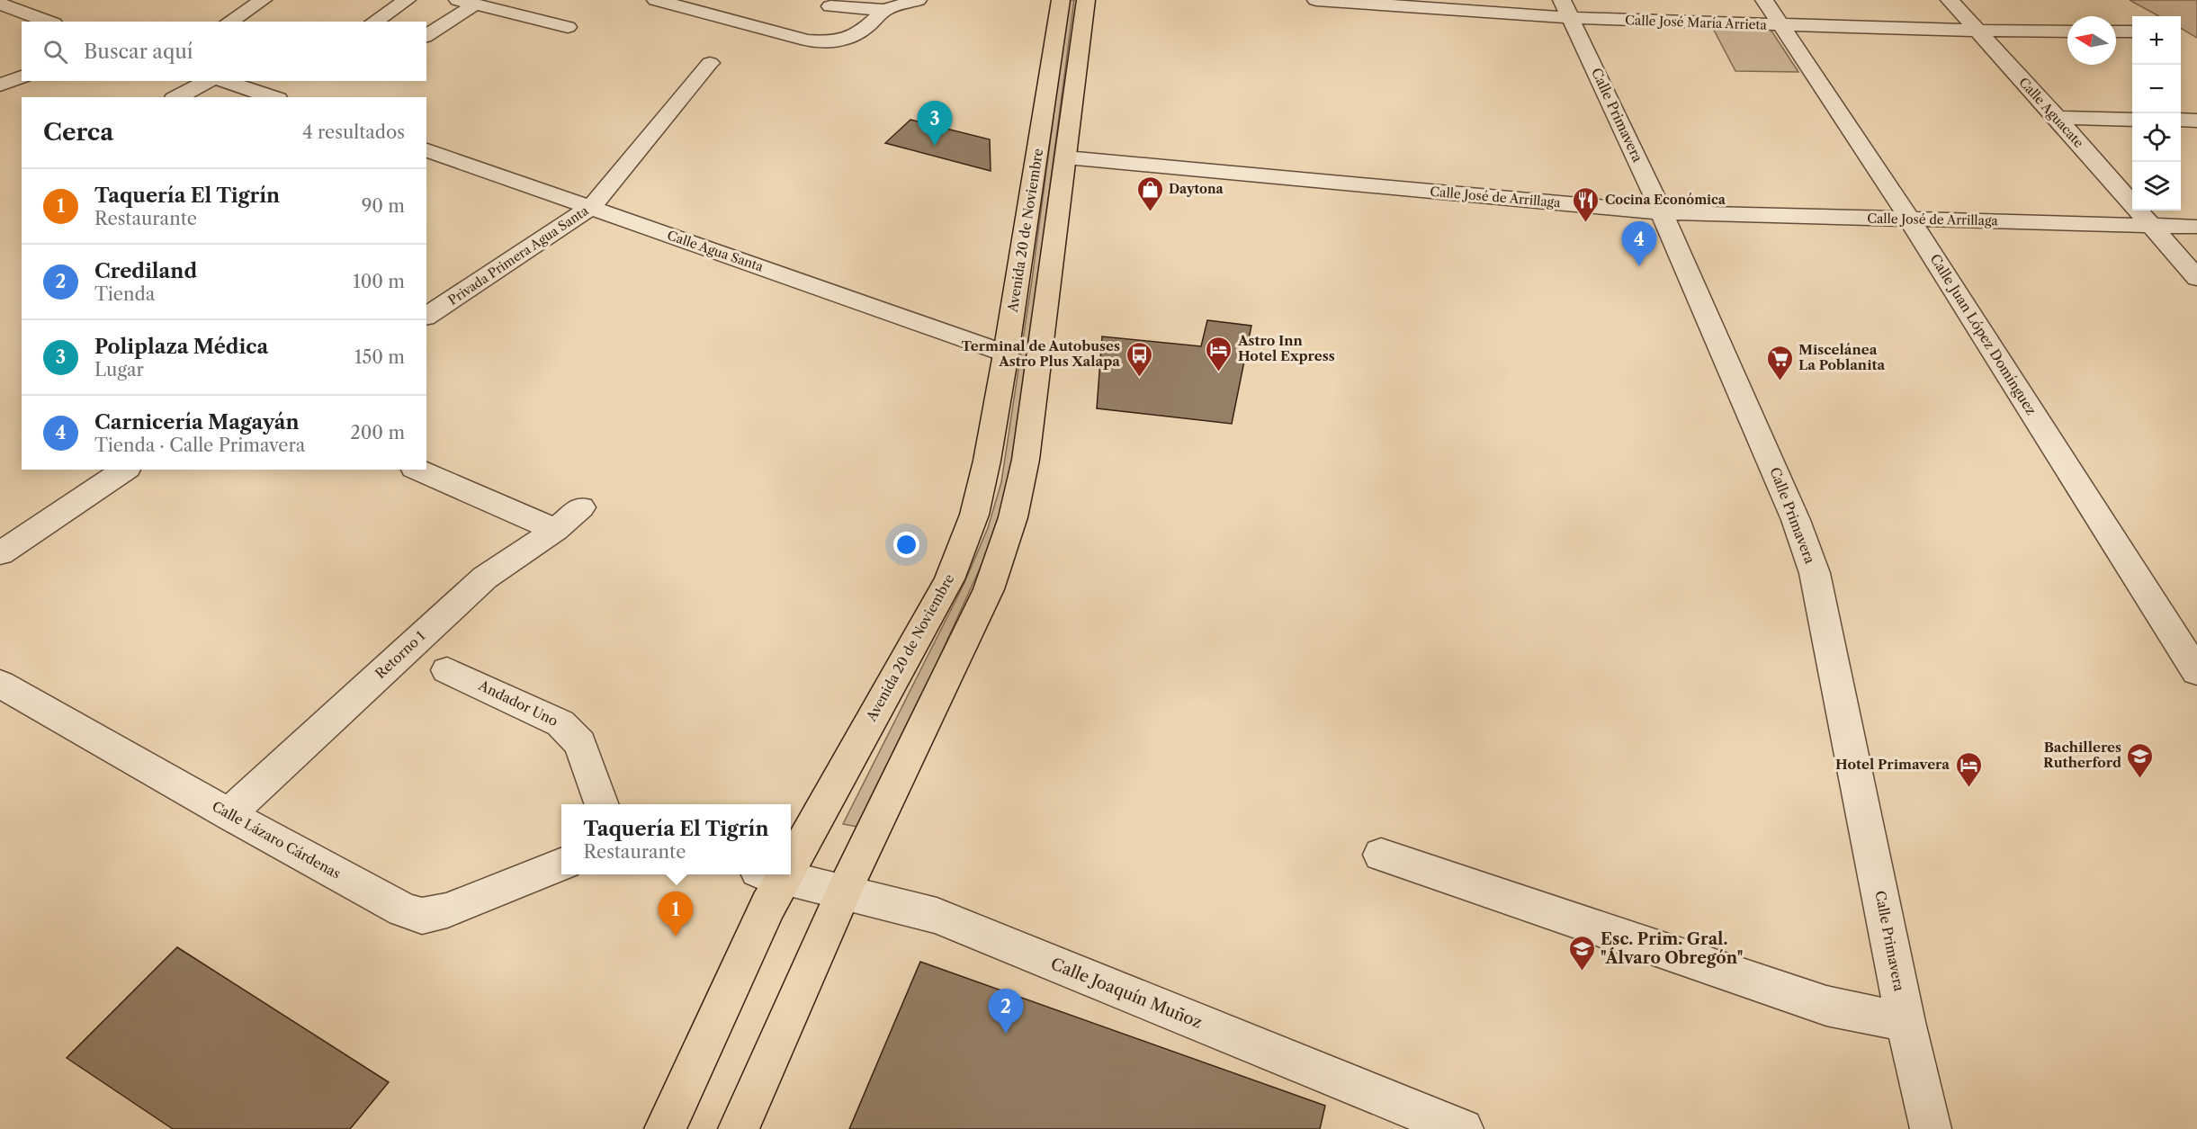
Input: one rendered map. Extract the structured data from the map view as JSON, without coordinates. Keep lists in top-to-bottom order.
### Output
{
  "streets": {
    "main road": ["Avenida 20 de Noviembre"],
    "street": [
      "Calle José María Arrieta",
      "Calle Aguacate",
      "Calle Primavera",
      "Calle José de Arrillaga",
      "Calle Agua Santa",
      "Privada Primera Agua Santa",
      "Calle Juan López Domínguez",
      "Retorno 1",
      "Andador Uno",
      "Calle Lázaro Cárdenas",
      "Calle Joaquín Muñoz"
    ]
  },
  "crossings": [
    ["Calle José María Arrieta", "Calle Aguacate"],
    ["Calle José María Arrieta", "Calle Primavera"],
    ["Calle José María Arrieta", "Calle Juan López Domínguez"],
    ["Calle Aguacate", "Calle José de Arrillaga"],
    ["Calle Primavera", "Calle José de Arrillaga"],
    ["Calle José de Arrillaga", "Calle Juan López Domínguez"],
    ["Avenida 20 de Noviembre", "Calle Agua Santa"],
    ["Calle Agua Santa", "Privada Primera Agua Santa"],
    ["Retorno 1", "Calle Lázaro Cárdenas"]
  ],
  "places": {
    "shop": ["Daytona"],
    "restaurant": ["Cocina Económica"],
    "hotel": ["Astro Inn Hotel Express", "Hotel Primavera"],
    "bus stop": ["Terminal de Autobuses Astro Plus Xalapa"],
    "supermarket": ["Miscelánea La Poblanita"],
    "school or university": ["Bachilleres Rutherford", "Esc. Prim. Gral. \"Álvaro Obregón\""]
  },
  "north": "left",
  "page": {
    "map_buttons": ["+", "−"],
    "search": "Buscar aquí",
    "heading": ["Cerca", "4 resultados"],
    "pins": [
      "3",
      "4",
      "1",
      "2"
    ],
    "list": [
      {
        "mark": "1",
        "name": "Taquería El Tigrín",
        "note": "Restaurante",
        "value": "90 m"
      },
      {
        "mark": "2",
        "name": "Crediland",
        "note": "Tienda",
        "value": "100 m"
      },
      {
        "mark": "3",
        "name": "Poliplaza Médica",
        "note": "Lugar",
        "value": "150 m"
      },
      {
        "mark": "4",
        "name": "Carnicería Magayán",
        "note": "Tienda · Calle Primavera",
        "value": "200 m"
      }
    ],
    "popup": ["Taquería El Tigrín", "Restaurante"]
  }
}
